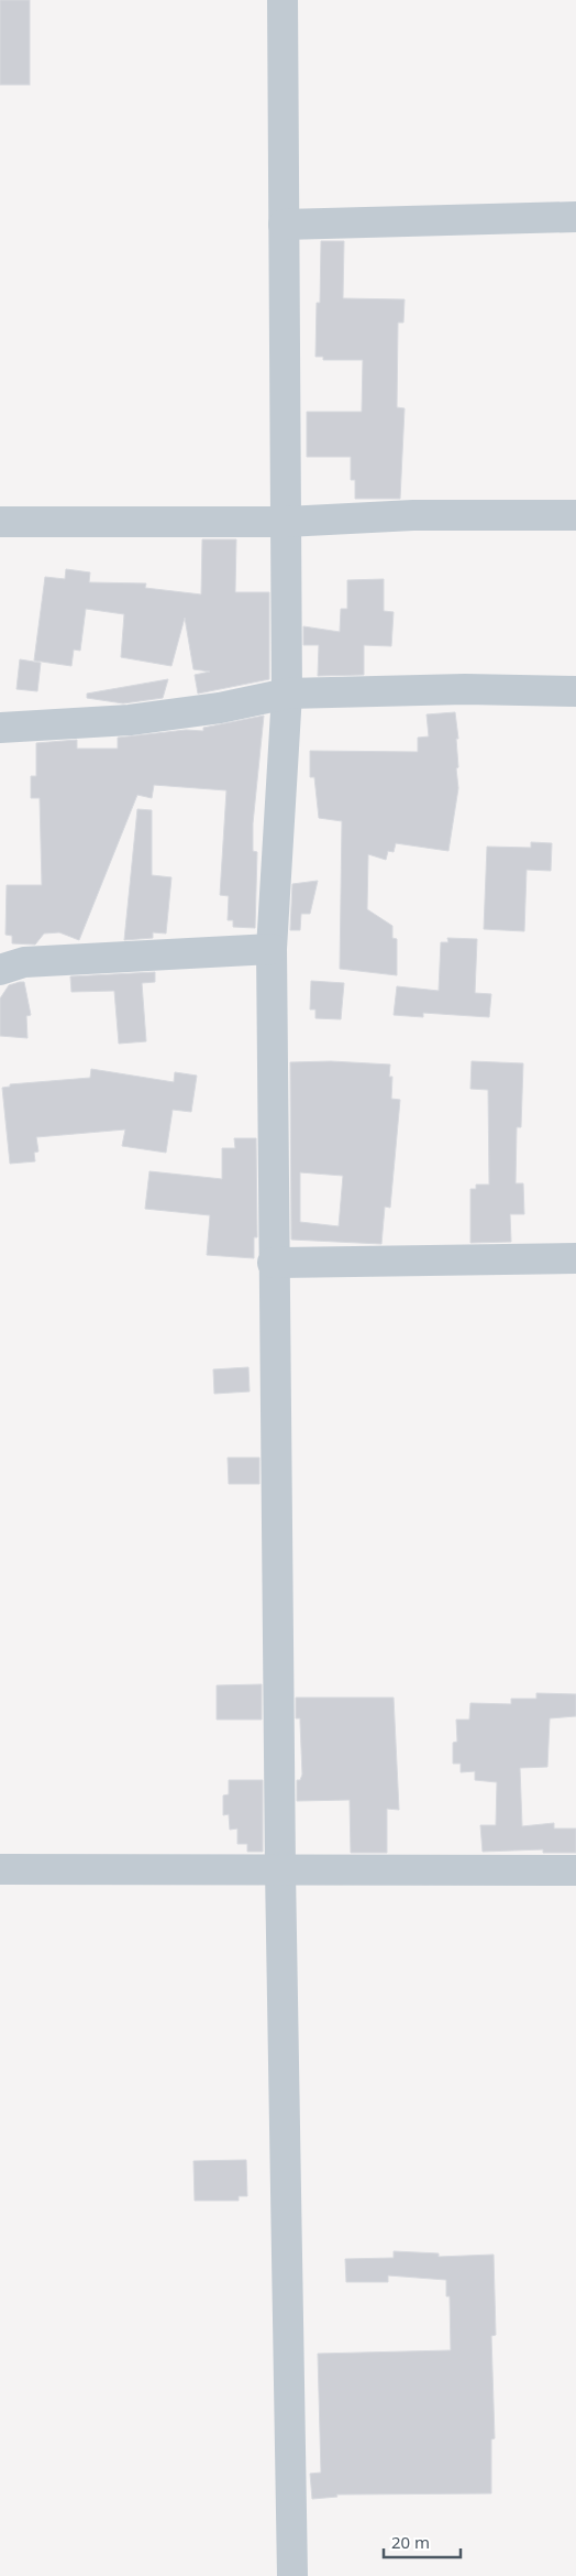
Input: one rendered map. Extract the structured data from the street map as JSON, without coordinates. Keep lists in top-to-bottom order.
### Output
{
  "scale_bar": "20 m"
}
